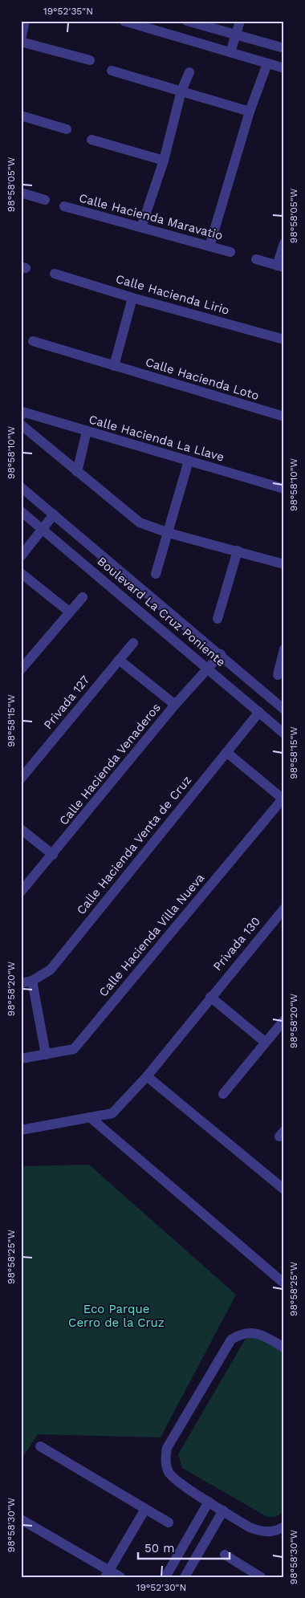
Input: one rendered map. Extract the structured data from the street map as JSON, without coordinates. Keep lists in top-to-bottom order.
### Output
{
  "streets": {
    "street": [
      "Calle Hacienda Maravatio",
      "Calle Hacienda Lirio",
      "Calle Hacienda Loto",
      "Calle Hacienda La Llave",
      "Boulevard La Cruz Poniente",
      "Privada 127",
      "Calle Hacienda Venaderos",
      "Calle Hacienda Venta de Cruz",
      "Calle Hacienda Villa Nueva",
      "Privada 130"
    ]
  },
  "crossings": [
    ["Boulevard La Cruz Poniente", "Calle Hacienda Venaderos"],
    ["Boulevard La Cruz Poniente", "Calle Hacienda Venta de Cruz"]
  ],
  "parks": ["Eco Parque Cerro de la Cruz"],
  "scale_bar": "50 m",
  "coordinates": [
    "19°52'35\"N",
    "98°58'05\"W",
    "98°58'10\"W",
    "98°58'15\"W",
    "98°58'20\"W",
    "98°58'25\"W",
    "98°58'30\"W",
    "19°52'30\"N"
  ]
}
